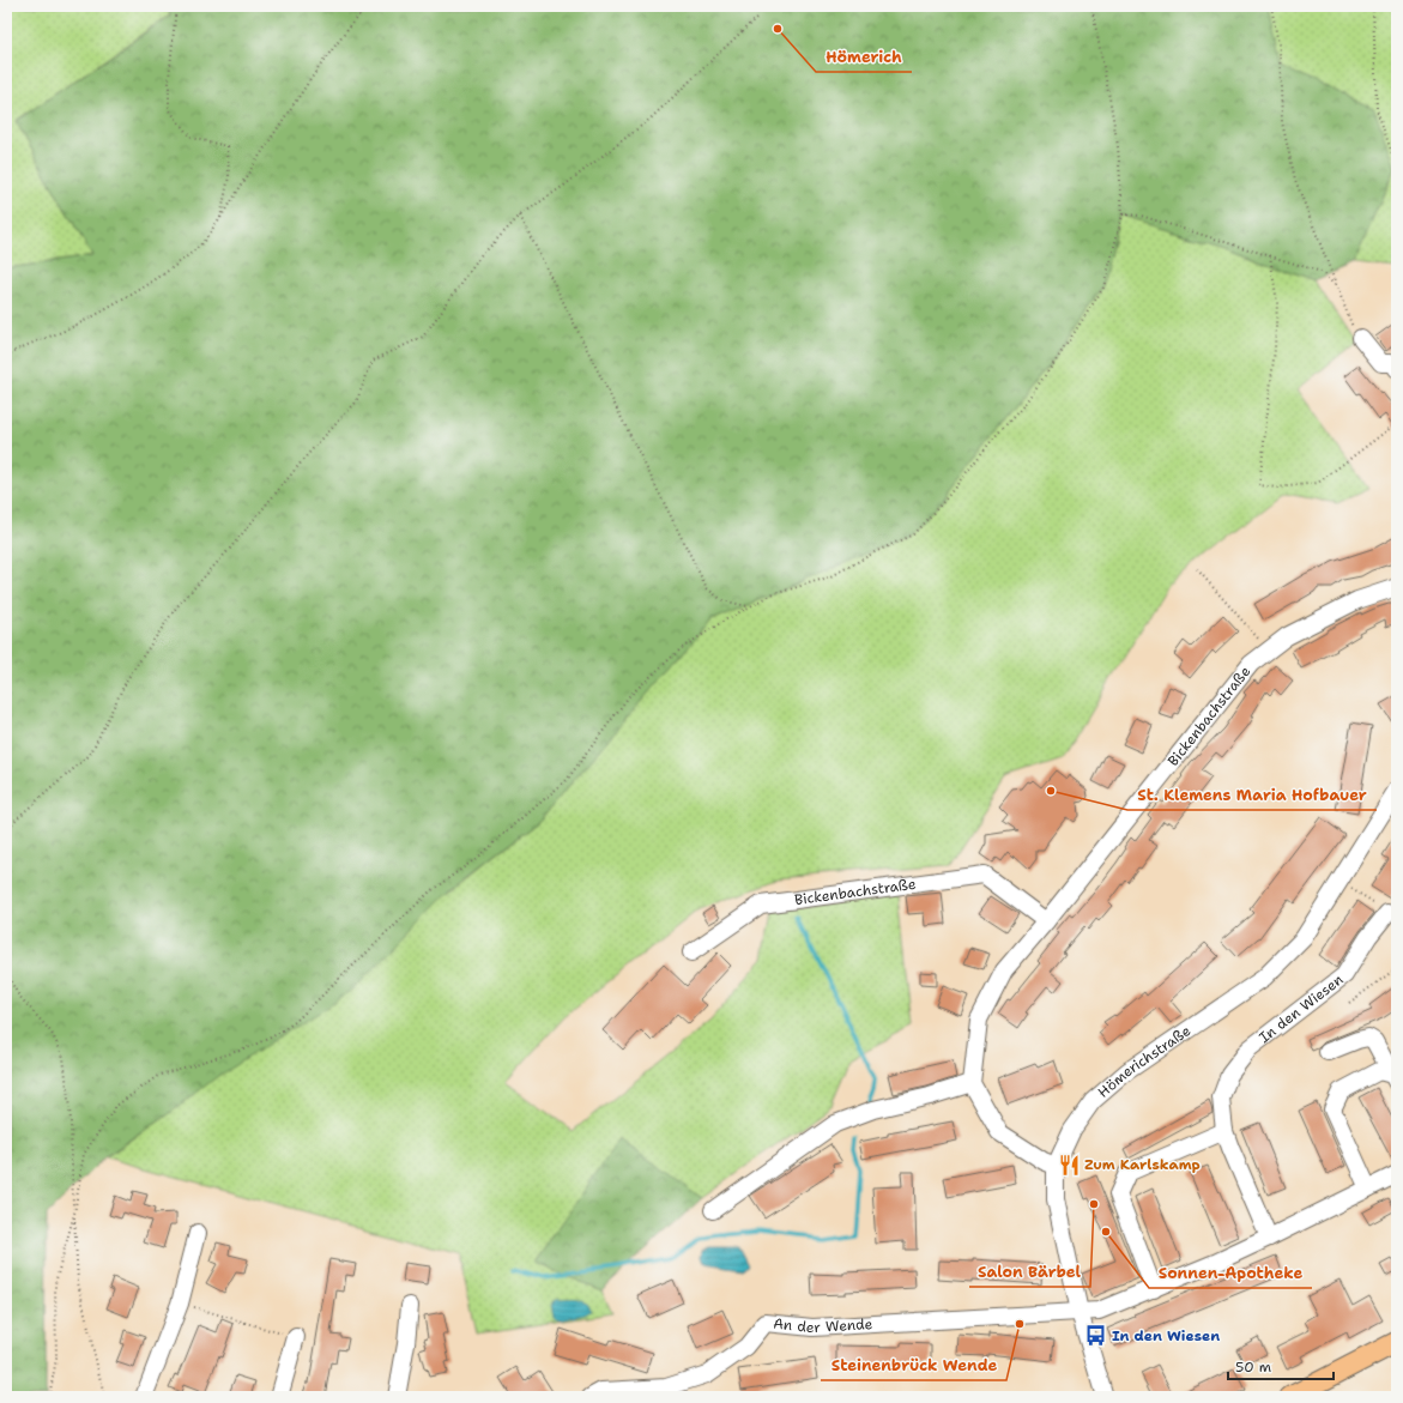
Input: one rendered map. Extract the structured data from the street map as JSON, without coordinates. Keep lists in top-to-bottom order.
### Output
{
  "streets": {
    "street": [
      "Bickenbachstraße",
      "In den Wiesen",
      "Hömerichstraße",
      "An der Wende"
    ]
  },
  "crossings": [
    ["Hömerichstraße", "An der Wende"]
  ],
  "places": {
    "other": [
      "Hömerich",
      "St. Klemens Maria Hofbauer",
      "Salon Bärbel",
      "Sonnen-Apotheke",
      "Steinenbrück Wende"
    ],
    "restaurant": ["Zum Karlskamp"],
    "bus stop": ["In den Wiesen"]
  },
  "scale_bar": "50 m"
}
